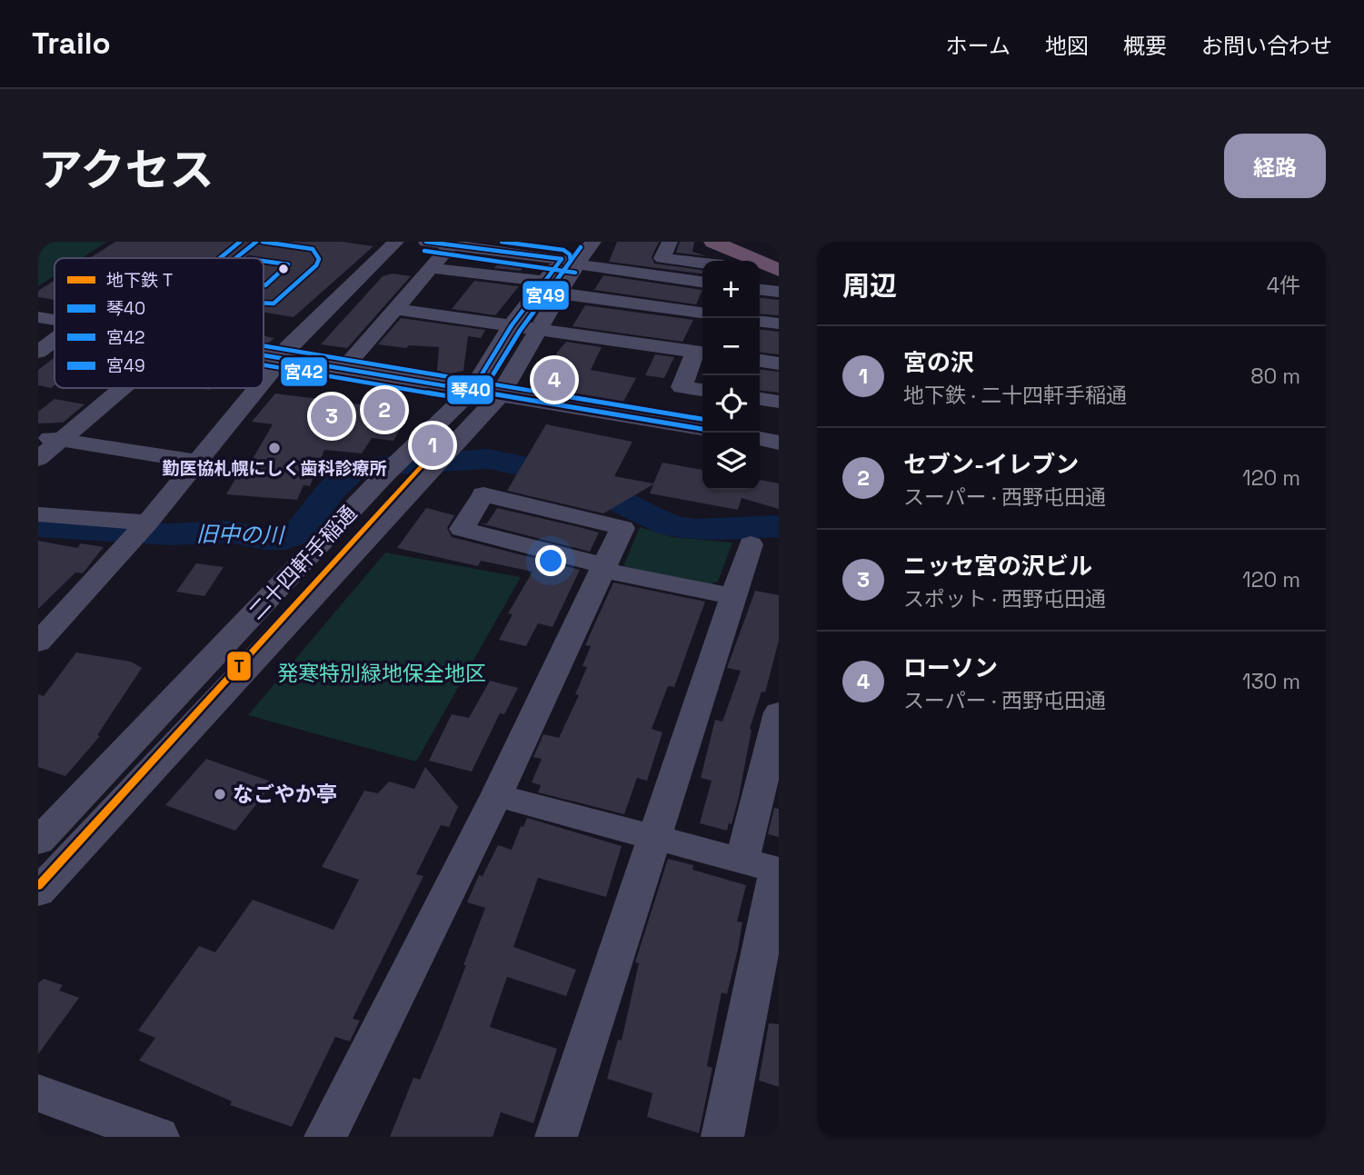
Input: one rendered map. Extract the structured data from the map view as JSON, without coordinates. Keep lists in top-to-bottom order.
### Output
{
  "streets": {
    "street": ["二十四軒手稲通"]
  },
  "water": ["旧中の川"],
  "parks": ["発寒特別緑地保全地区"],
  "places": ["勤医協札幌にしく歯科診療所", "なごやか亭"],
  "lines": [
    "transit line 琴40",
    "transit line 宮49",
    "transit line 宮42",
    "metro line T"
  ],
  "legend": [
    "地下鉄 T",
    "琴40",
    "宮42",
    "宮49"
  ],
  "page": {
    "header": "Trailo",
    "nav": [
      "ホーム",
      "地図",
      "概要",
      "お問い合わせ"
    ],
    "title": "アクセス",
    "buttons": "経路",
    "heading": ["周辺", "4件"],
    "map_buttons": ["+", "−"],
    "list": [
      {
        "mark": "1",
        "name": "宮の沢",
        "note": "地下鉄 · 二十四軒手稲通",
        "value": "80 m"
      },
      {
        "mark": "2",
        "name": "セブン-イレブン",
        "note": "スーパー · 西野屯田通",
        "value": "120 m"
      },
      {
        "mark": "3",
        "name": "ニッセ宮の沢ビル",
        "note": "スポット · 西野屯田通",
        "value": "120 m"
      },
      {
        "mark": "4",
        "name": "ローソン",
        "note": "スーパー · 西野屯田通",
        "value": "130 m"
      }
    ],
    "pins": [
      "4",
      "2",
      "3",
      "1"
    ]
  }
}
